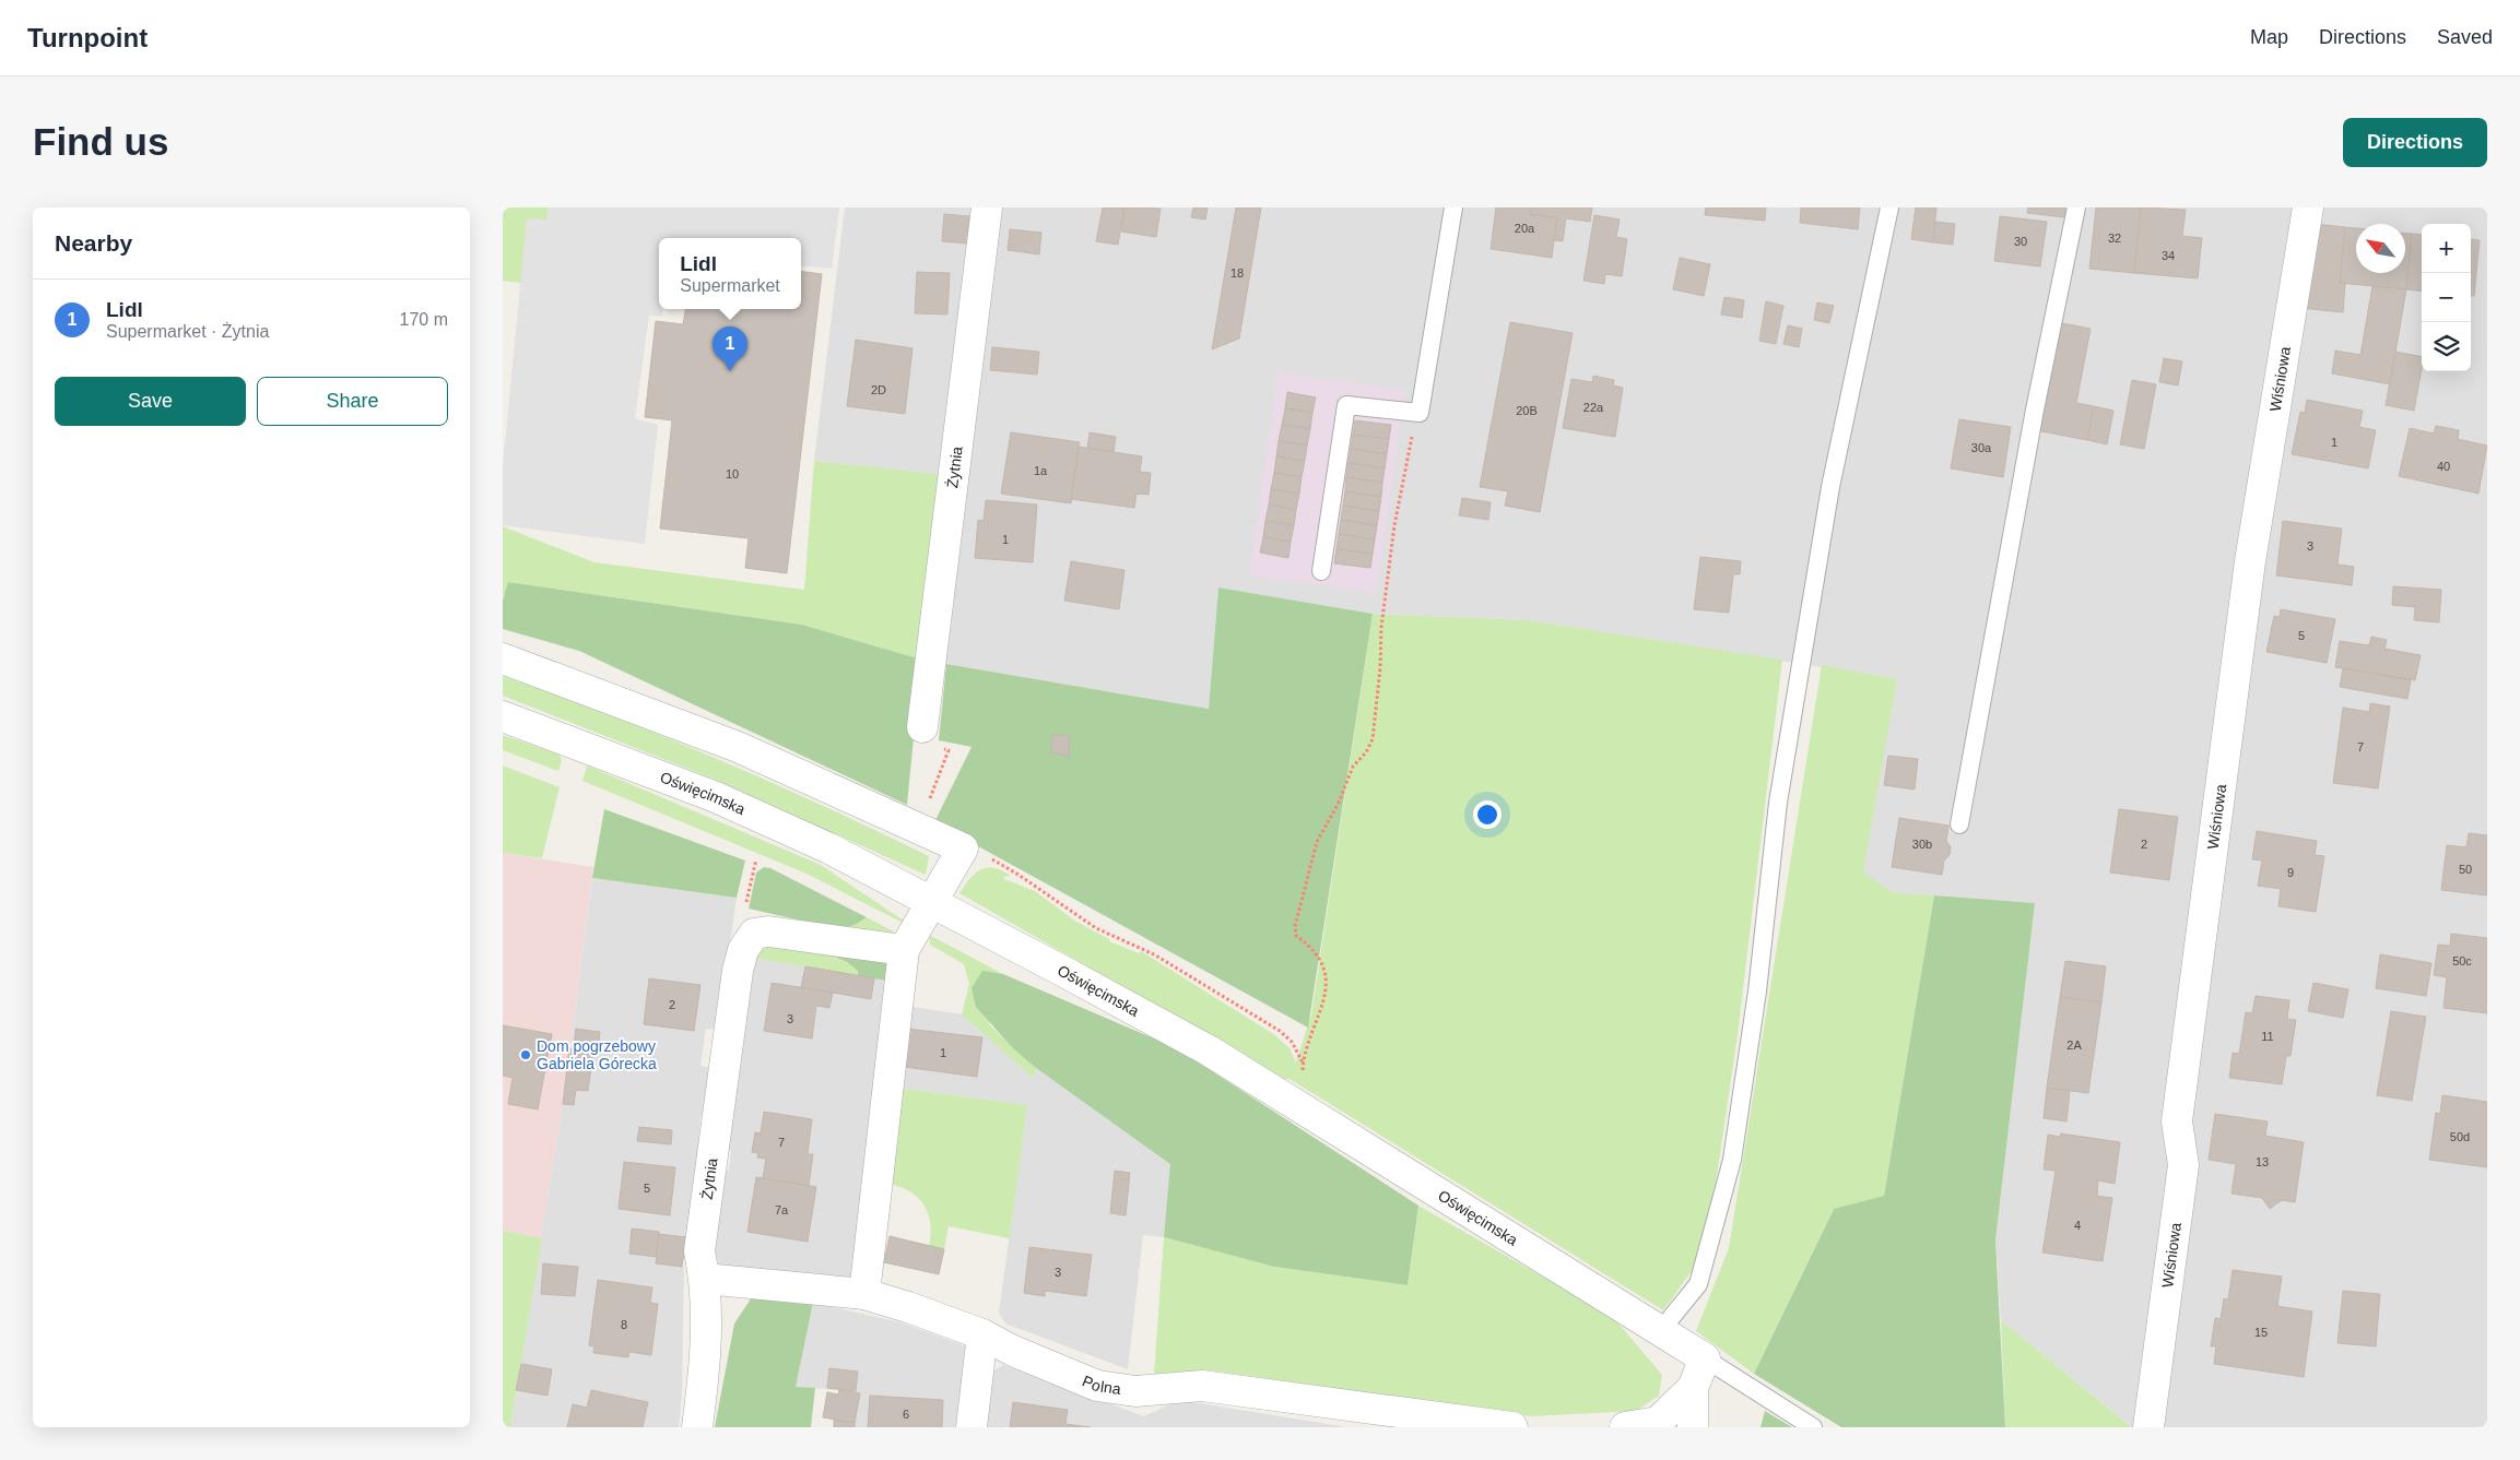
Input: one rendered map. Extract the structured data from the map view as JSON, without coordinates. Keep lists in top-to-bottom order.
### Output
{
  "streets": {
    "street": [
      "Wiśniowa",
      "Żytnia",
      "Oświęcimska",
      "Polna"
    ]
  },
  "crossings": [
    ["Żytnia", "Polna"]
  ],
  "places": ["Dom pogrzebowy Gabriela Górecka"],
  "house_numbers": [
    "20a",
    "32",
    "30",
    "34",
    "18",
    "2D",
    "22a",
    "20B",
    "1",
    "30a",
    "40",
    "1a",
    "10",
    "1",
    "3",
    "5",
    "7",
    "30b",
    "2",
    "50",
    "9",
    "50c",
    "2",
    "3",
    "11",
    "2A",
    "1",
    "50d",
    "7",
    "13",
    "5",
    "7a",
    "4",
    "3",
    "8",
    "15",
    "6"
  ],
  "north": "top left",
  "page": {
    "header": "Turnpoint",
    "nav": ["Map", "Directions", "Saved"],
    "buttons": [
      "Directions",
      ["Save", "Share"]
    ],
    "title": "Find us",
    "heading": "Nearby",
    "map_buttons": ["+", "−"],
    "popup": ["Lidl", "Supermarket"],
    "list": [
      {
        "mark": "1",
        "name": "Lidl",
        "note": "Supermarket · Żytnia",
        "value": "170 m"
      }
    ],
    "pins": "1"
  }
}
